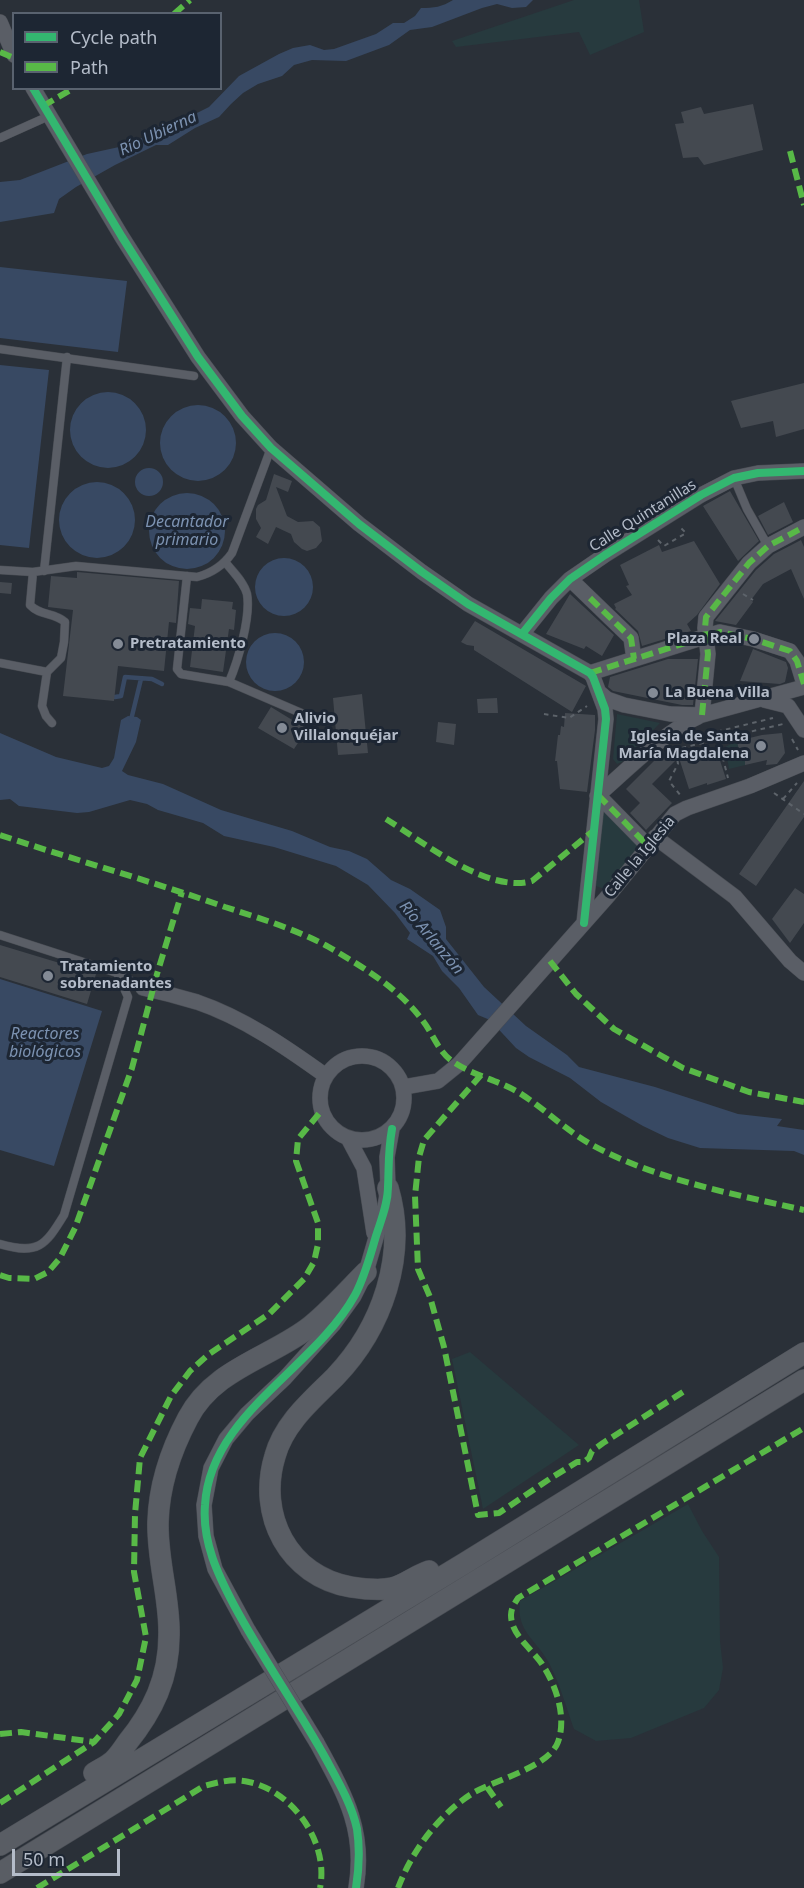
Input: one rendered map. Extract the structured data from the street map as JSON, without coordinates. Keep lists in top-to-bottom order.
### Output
{
  "streets": {
    "street": ["Calle Quintanillas", "Calle la Iglesia"]
  },
  "water": [
    "Río Ubierna",
    "Decantador primario",
    "Río Arlanzón",
    "Reactores biológicos"
  ],
  "places": [
    "Plaza Real",
    "Pretratamiento",
    "La Buena Villa",
    "Alivio Villalonquéjar",
    "Iglesia de Santa María Magdalena",
    "Tratamiento sobrenadantes"
  ],
  "legend": ["Cycle path", "Path"],
  "scale_bar": "50 m"
}
